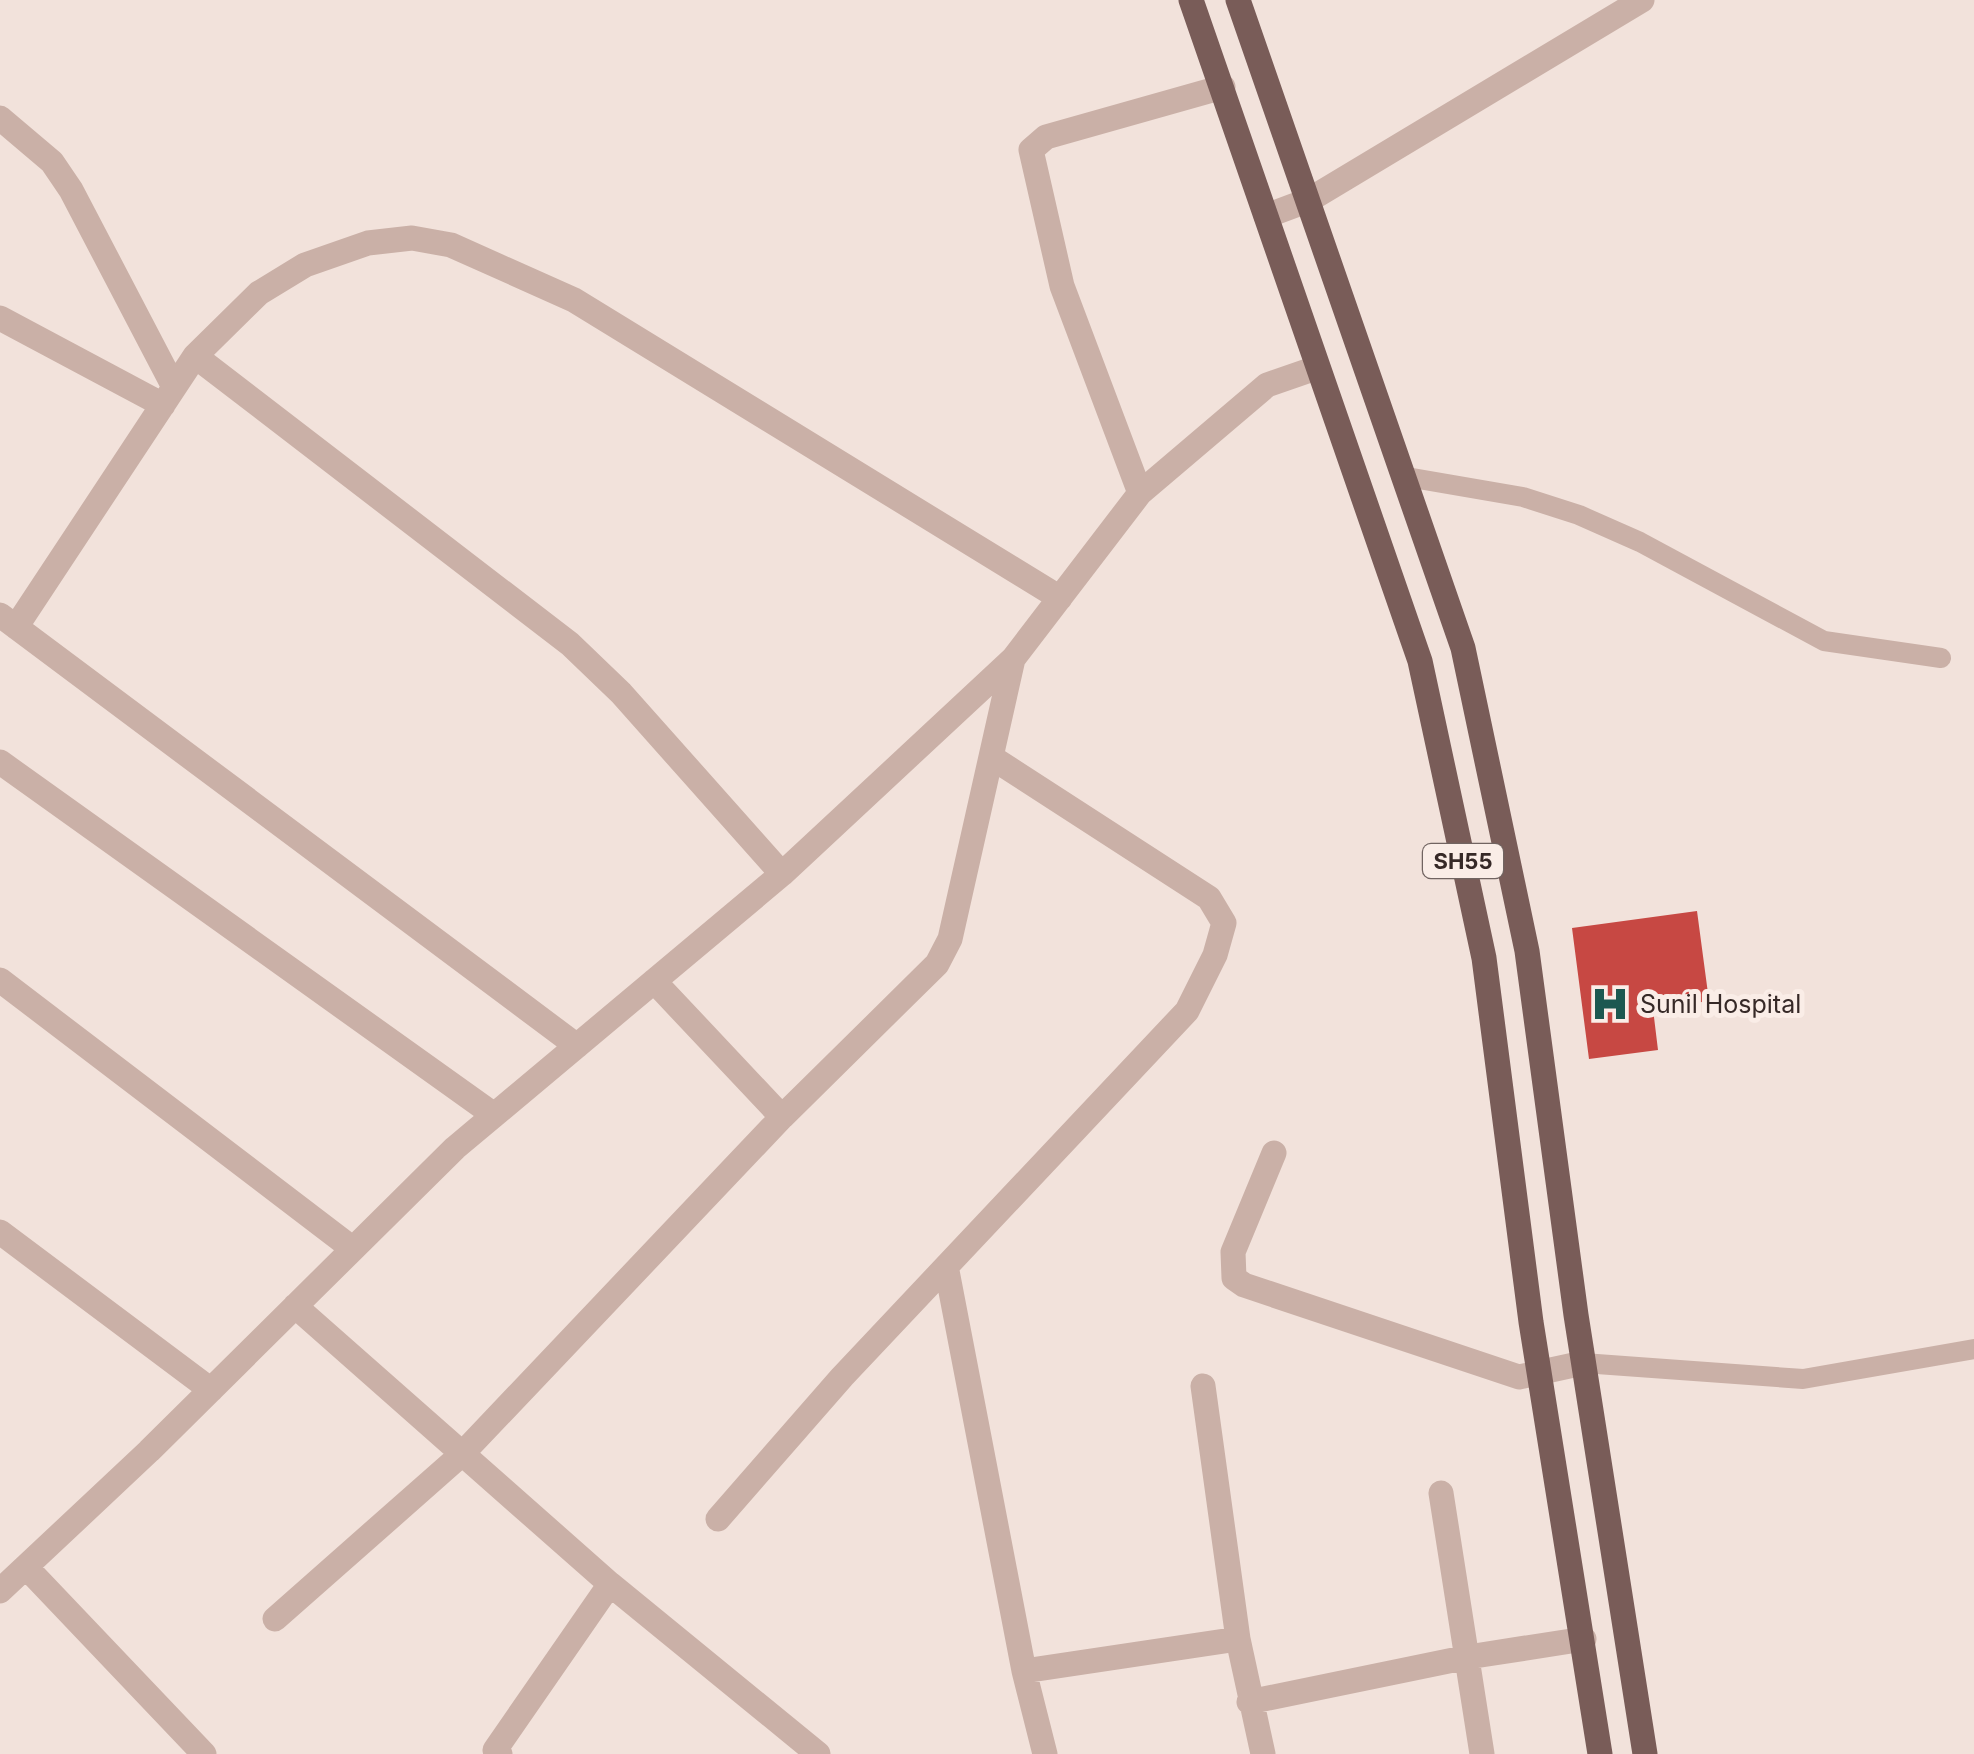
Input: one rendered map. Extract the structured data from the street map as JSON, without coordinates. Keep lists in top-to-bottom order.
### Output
{
  "streets": {
    "main road": ["SH55"]
  },
  "places": {
    "hospital": ["Sunil Hospital"]
  }
}
